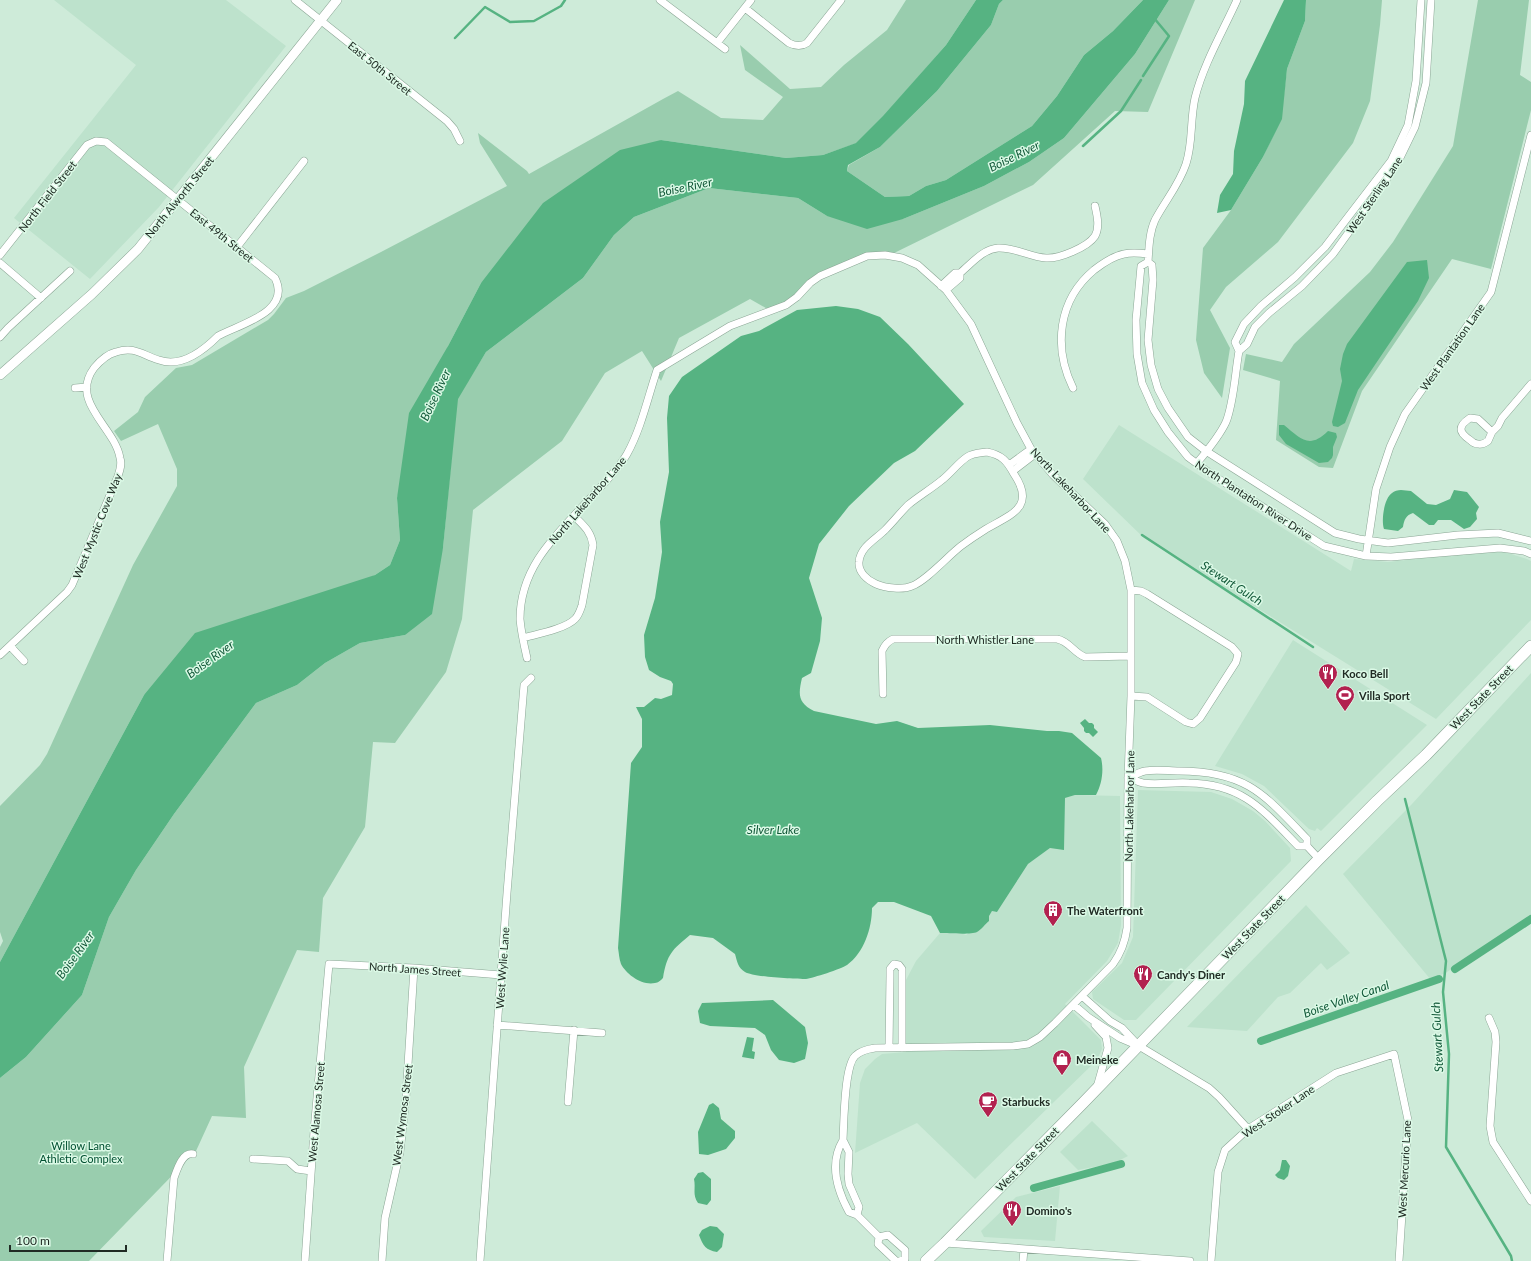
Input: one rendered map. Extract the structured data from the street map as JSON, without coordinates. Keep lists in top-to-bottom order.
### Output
{
  "streets": {
    "main road": ["West State Street"],
    "street": [
      "East 50th Street",
      "West Sterling Lane",
      "North Field Street",
      "North Alworth Street",
      "East 49th Street",
      "West Plantation Lane",
      "North Lakeharbor Lane",
      "North Plantation River Drive",
      "West Mystic Cove Way",
      "North Whistler Lane",
      "West Wylie Lane",
      "North James Street",
      "West Stoker Lane",
      "West Alamosa Street",
      "West Wymosa Street",
      "West Mercurio Lane"
    ]
  },
  "crossings": [
    ["East 50th Street", "North Alworth Street"],
    ["West Sterling Lane", "North Plantation River Drive"],
    ["North Field Street", "East 49th Street"],
    ["North Alworth Street", "East 49th Street"],
    ["East 49th Street", "West Mystic Cove Way"],
    ["West Plantation Lane", "North Plantation River Drive"],
    ["North Lakeharbor Lane", "North Whistler Lane"],
    ["West Wylie Lane", "North James Street"],
    ["North James Street", "West Alamosa Street"],
    ["North James Street", "West Wymosa Street"],
    ["West Stoker Lane", "West Mercurio Lane"]
  ],
  "water": [
    "Boise River",
    "Stewart Gulch",
    "Silver Lake",
    "Boise Valley Canal"
  ],
  "parks": ["Willow Lane Athletic Complex"],
  "places": {
    "restaurant": ["Koco Bell", "Candy's Diner", "Domino's"],
    "sports": ["Villa Sport"],
    "building": ["The Waterfront"],
    "shop": ["Meineke"],
    "cafe": ["Starbucks"]
  },
  "scale_bar": "100 m"
}
